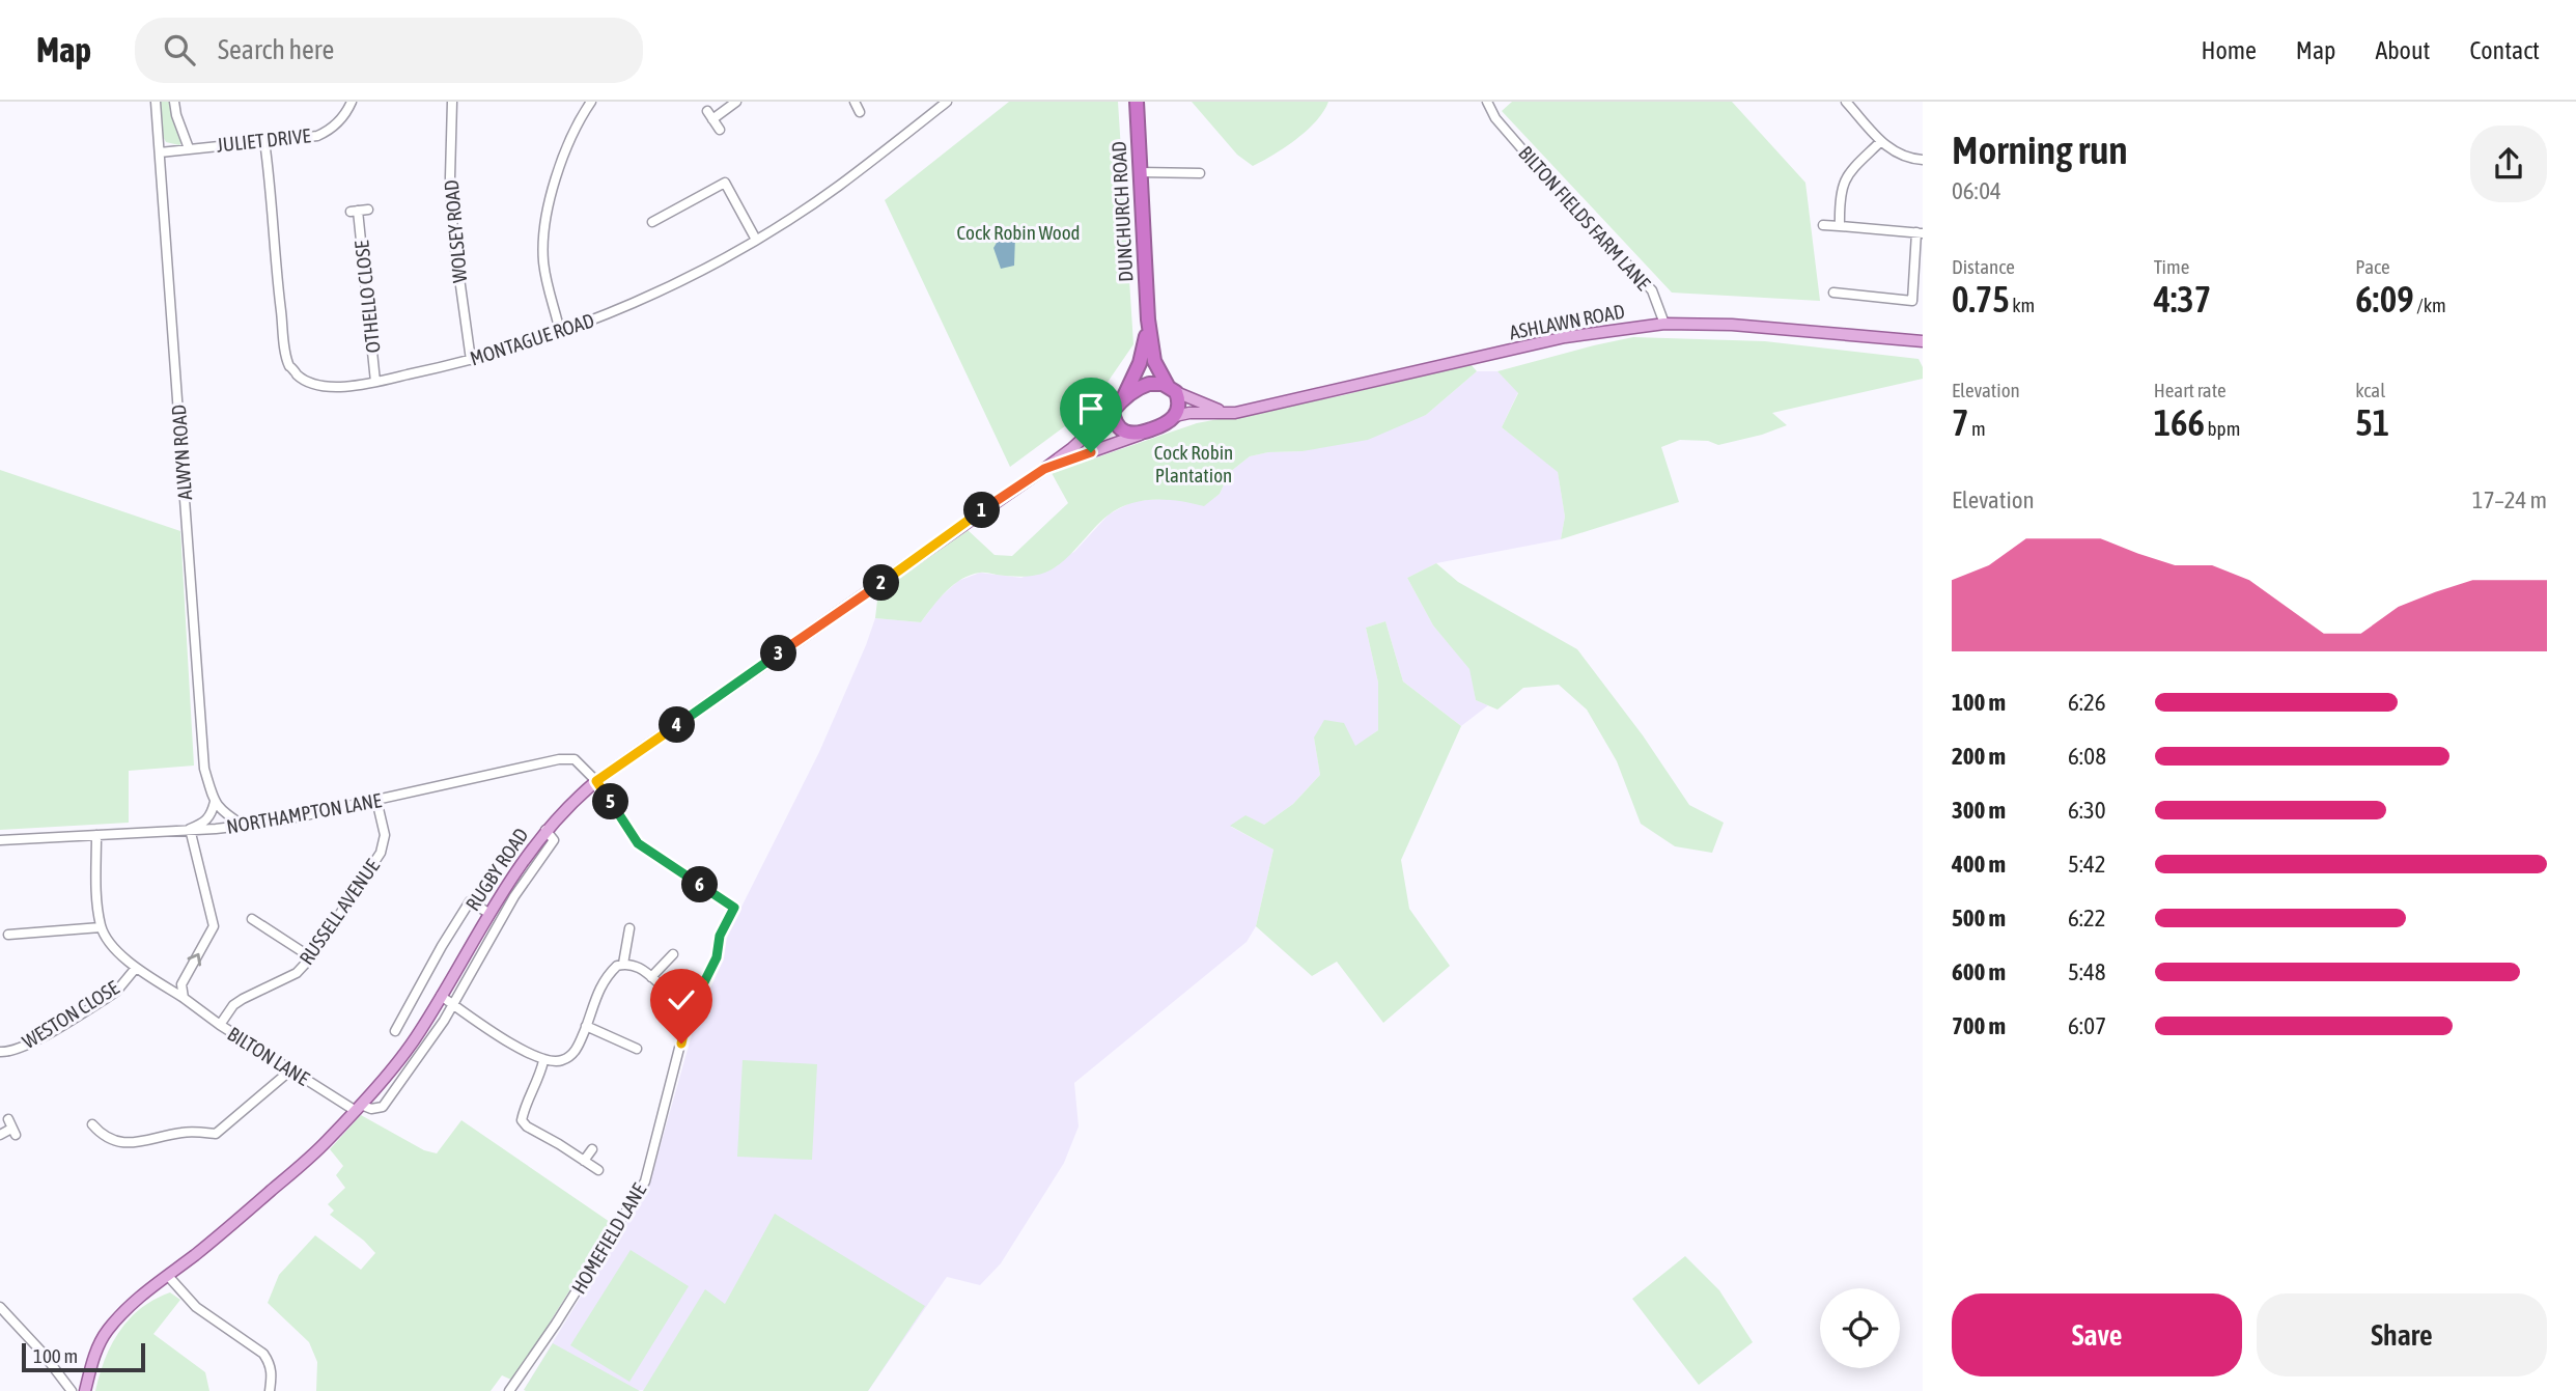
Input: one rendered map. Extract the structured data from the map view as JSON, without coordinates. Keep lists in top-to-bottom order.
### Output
{
  "streets": {
    "highway": ["DUNCHURCH ROAD"],
    "main road": ["ASHLAWN ROAD", "RUGBY ROAD"],
    "street": [
      "JULIET DRIVE",
      "BILTON FIELDS FARM LANE",
      "WOLSEY ROAD",
      "OTHELLO CLOSE",
      "MONTAGUE ROAD",
      "ALWYN ROAD",
      "NORTHAMPTON LANE",
      "RUSSELL AVENUE",
      "WESTON CLOSE",
      "BILTON LANE",
      "HOMEFIELD LANE"
    ]
  },
  "crossings": [
    ["JULIET DRIVE", "MONTAGUE ROAD"],
    ["JULIET DRIVE", "ALWYN ROAD"],
    ["DUNCHURCH ROAD", "ASHLAWN ROAD"],
    ["BILTON FIELDS FARM LANE", "ASHLAWN ROAD"],
    ["WOLSEY ROAD", "MONTAGUE ROAD"],
    ["OTHELLO CLOSE", "MONTAGUE ROAD"],
    ["NORTHAMPTON LANE", "RUGBY ROAD"],
    ["NORTHAMPTON LANE", "RUSSELL AVENUE"],
    ["NORTHAMPTON LANE", "HOMEFIELD LANE"],
    ["RUGBY ROAD", "BILTON LANE"],
    ["RUSSELL AVENUE", "BILTON LANE"],
    ["WESTON CLOSE", "BILTON LANE"]
  ],
  "parks": ["Cock Robin Wood", "Cock Robin Plantation"],
  "scale_bar": "100 m",
  "page": {
    "header": "Map",
    "search": "Search here",
    "nav": [
      "Home",
      "Map",
      "About",
      "Contact"
    ],
    "heading": ["Morning run", "06:04"],
    "stats": [
      ["Distance", "0.75 km"],
      ["Time", "4:37"],
      ["Pace", "6:09 /km"],
      ["Elevation", "7 m"],
      ["Heart rate", "166 bpm"],
      ["kcal", "51"]
    ],
    "chart": ["Elevation", "17–24 m"],
    "pins": [
      "1",
      "2",
      "3",
      "4",
      "5",
      "6"
    ],
    "list": [
      {
        "name": "100 m",
        "note": "6:26"
      },
      {
        "name": "200 m",
        "note": "6:08"
      },
      {
        "name": "300 m",
        "note": "6:30"
      },
      {
        "name": "400 m",
        "note": "5:42"
      },
      {
        "name": "500 m",
        "note": "6:22"
      },
      {
        "name": "600 m",
        "note": "5:48"
      },
      {
        "name": "700 m",
        "note": "6:07"
      }
    ],
    "buttons": ["Save", "Share"],
    "scale": "100 m"
  }
}
